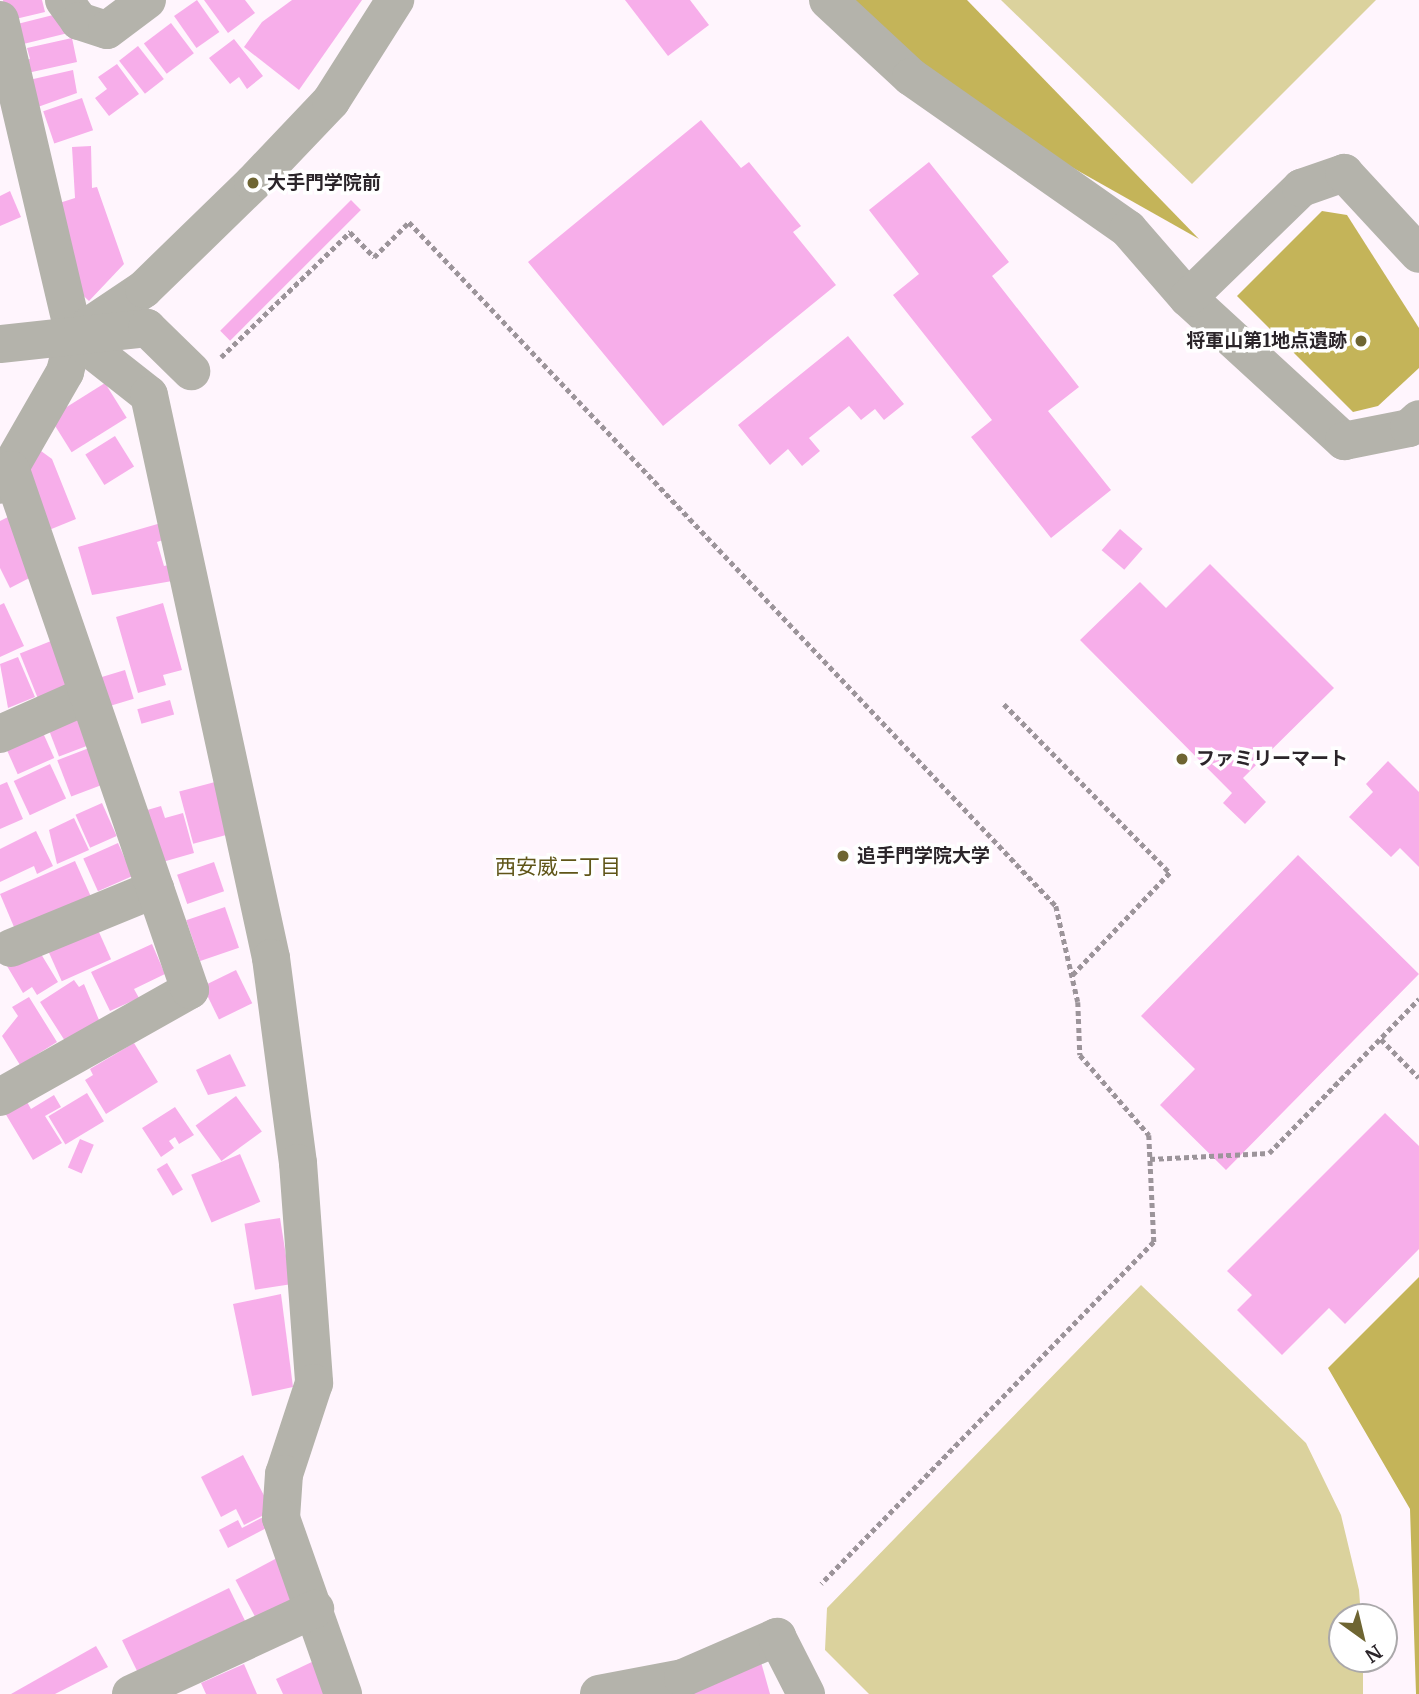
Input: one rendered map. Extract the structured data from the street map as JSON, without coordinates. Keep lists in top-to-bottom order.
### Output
{
  "districts": ["西安威二丁目"],
  "places": [
    "大手門学院前",
    "将軍山第1地点遺跡",
    "ファミリーマート",
    "追手門学院大学"
  ],
  "north": "bottom right"
}
